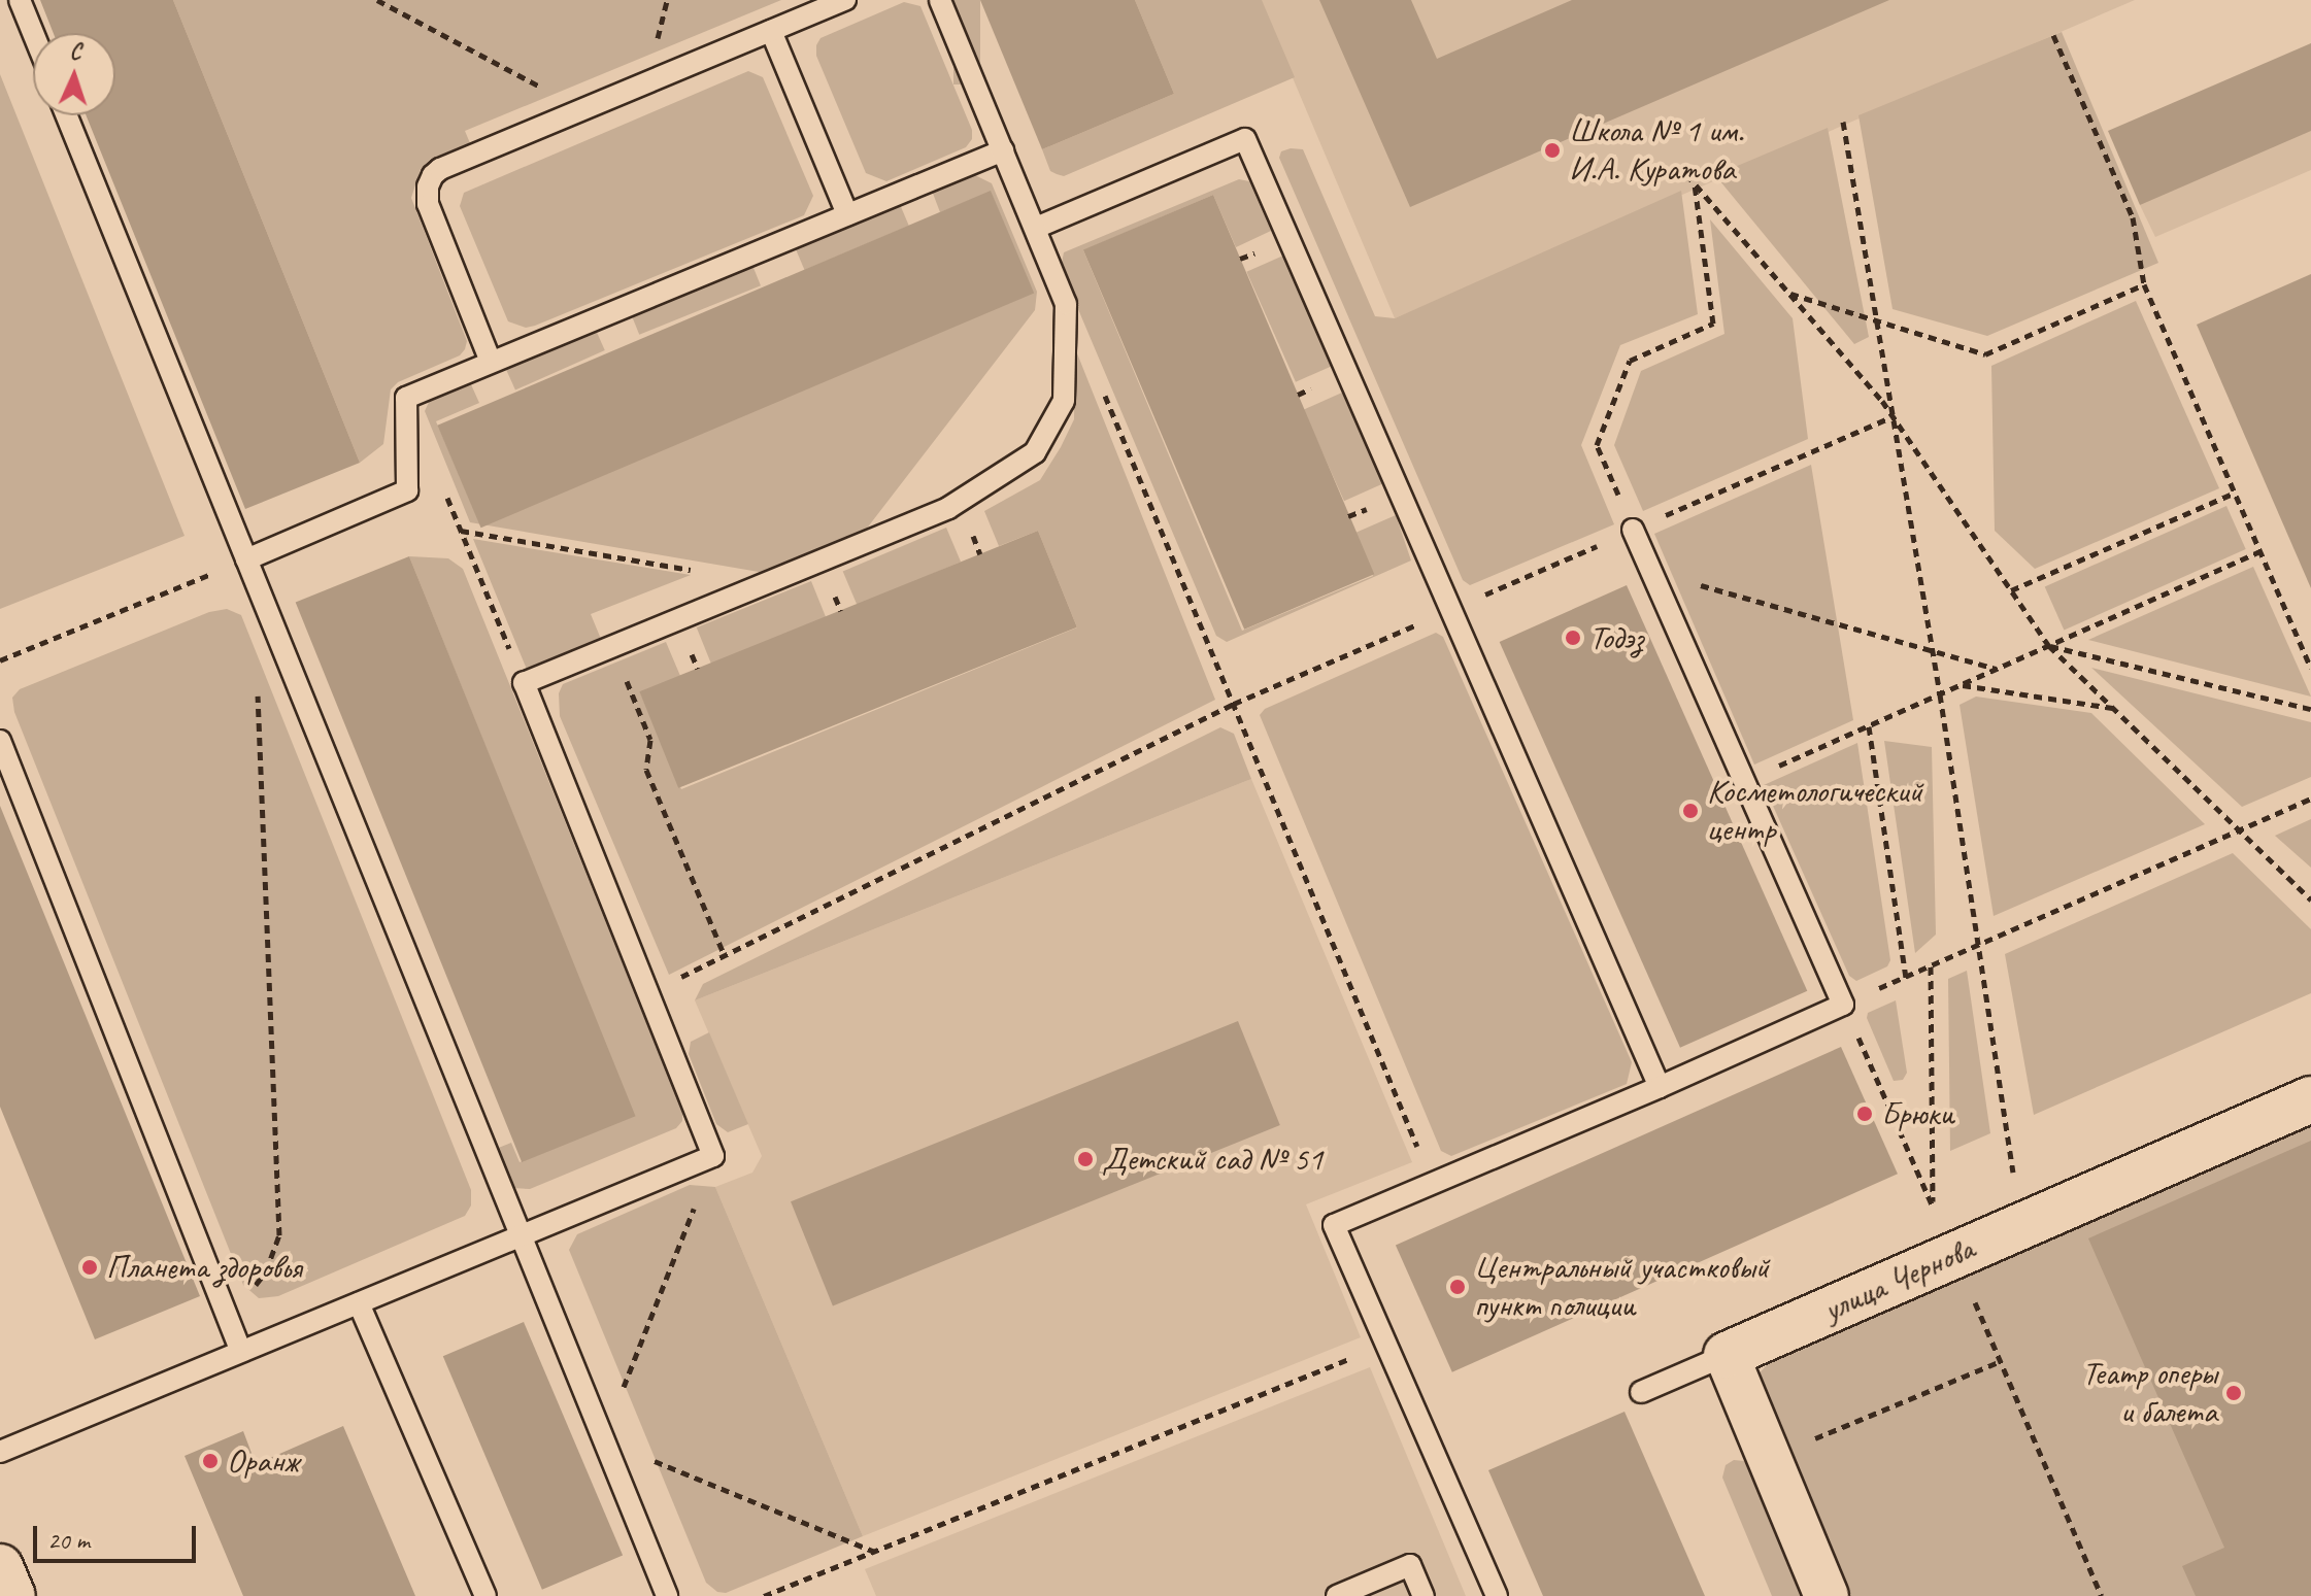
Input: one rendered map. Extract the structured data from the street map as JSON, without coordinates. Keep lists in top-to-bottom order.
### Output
{
  "streets": {
    "street": ["улица Чернова"]
  },
  "places": [
    "Школа № 1 им. И.А. Куратова",
    "Тодэз",
    "Косметологический центр",
    "Брюки",
    "Детский сад № 51",
    "Планета здоровья",
    "Центральный участковый пункт полиции",
    "Театр оперы и балета",
    "Оранж"
  ],
  "scale_bar": "20 m",
  "north": "top"
}
